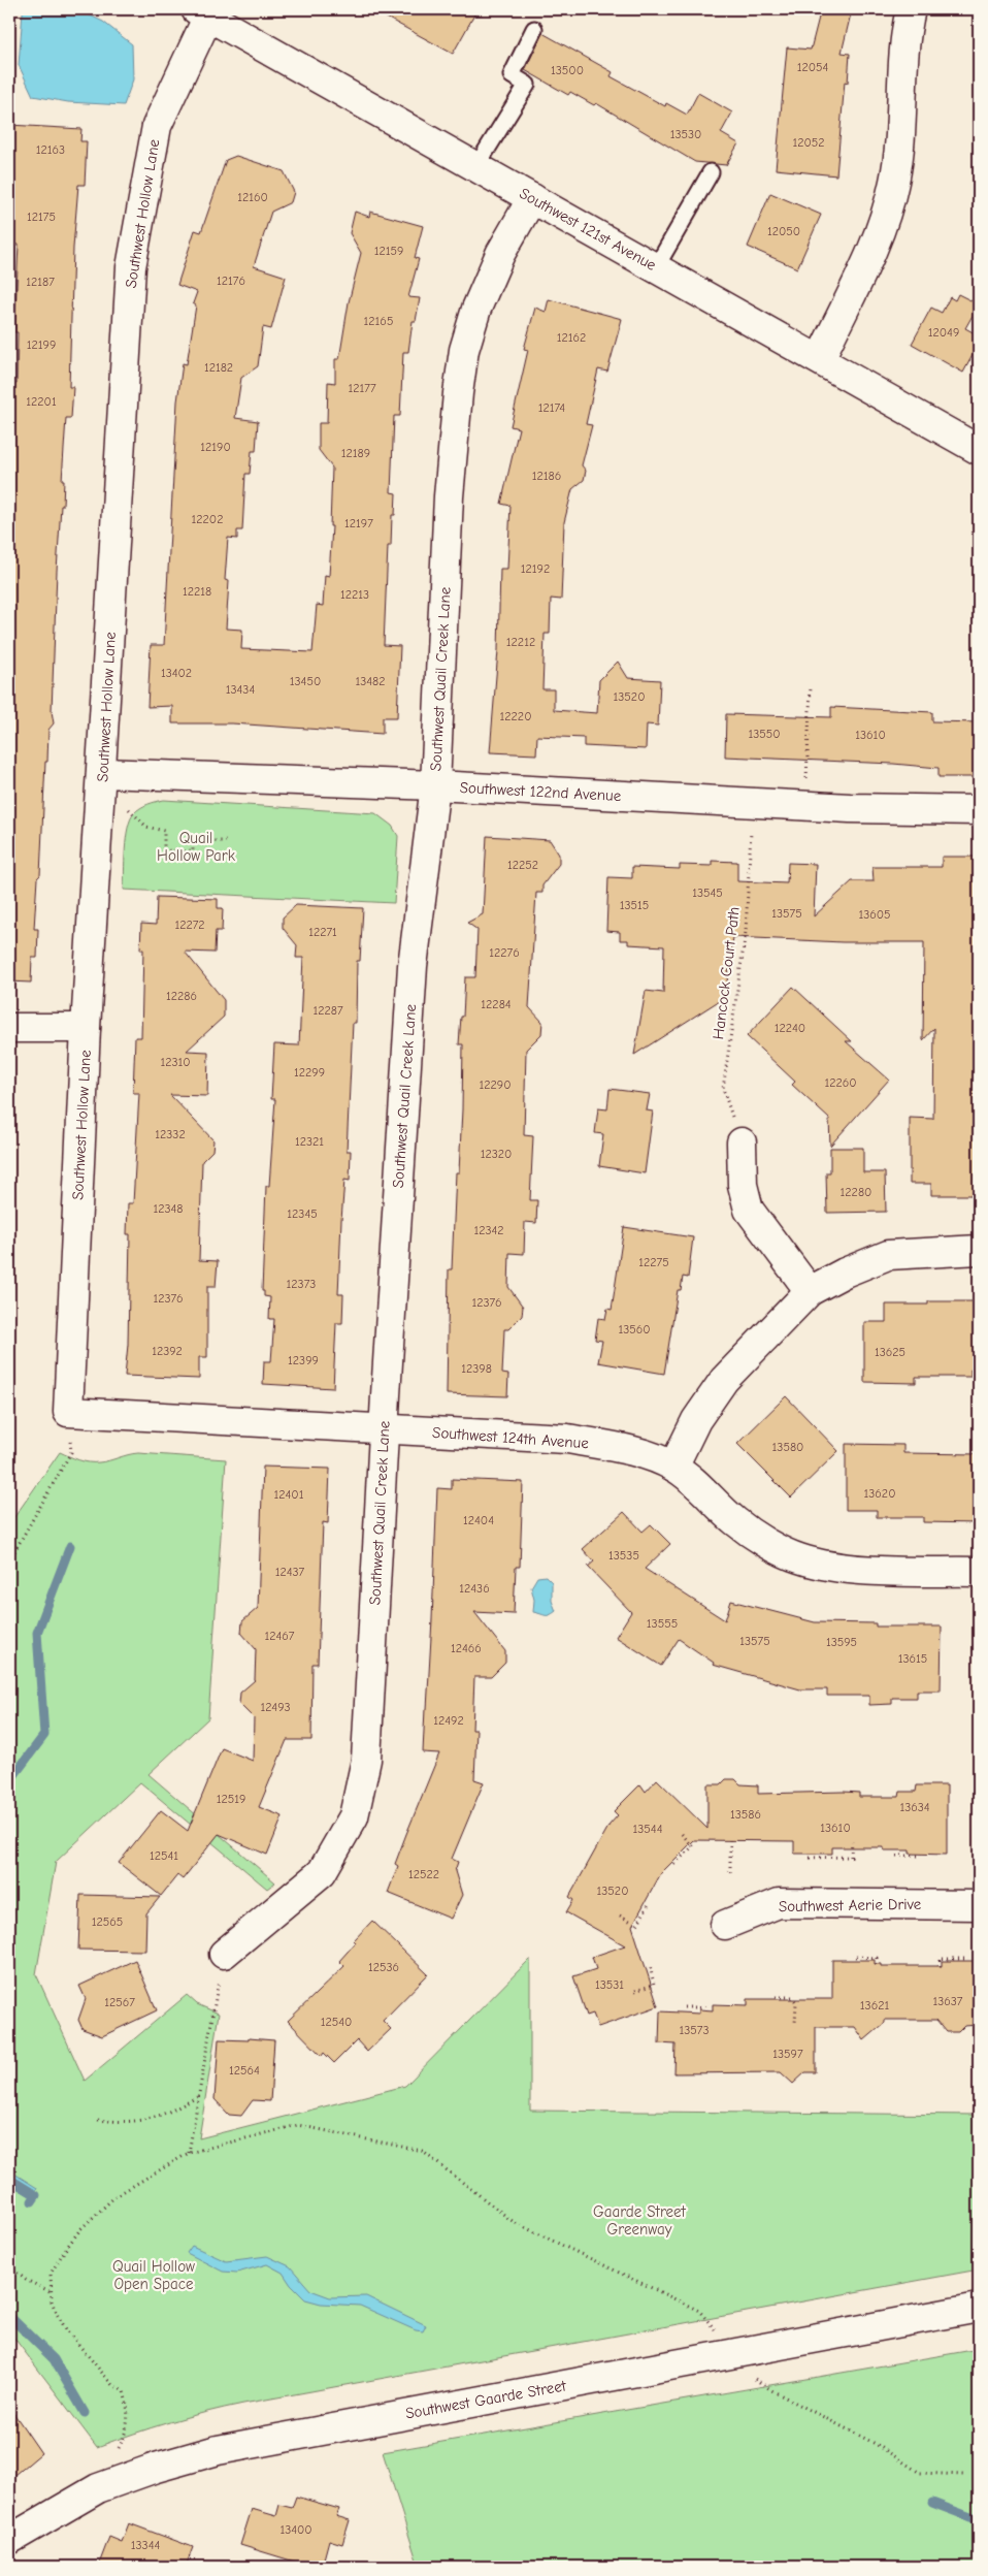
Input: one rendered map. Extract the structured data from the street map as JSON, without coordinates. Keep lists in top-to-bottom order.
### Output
{
  "streets": {
    "street": [
      "Southwest Hollow Lane",
      "Southwest 121st Avenue",
      "Southwest Quail Creek Lane",
      "Southwest 122nd Avenue",
      "Southwest 124th Avenue",
      "Southwest Aerie Drive",
      "Southwest Gaarde Street"
    ],
    "path": ["Hancock Court Path"]
  },
  "crossings": [
    ["Southwest Hollow Lane", "Southwest 121st Avenue"],
    ["Southwest Hollow Lane", "Southwest 122nd Avenue"],
    ["Southwest Hollow Lane", "Southwest 124th Avenue"],
    ["Southwest 121st Avenue", "Southwest Quail Creek Lane"],
    ["Southwest Quail Creek Lane", "Southwest 122nd Avenue"],
    ["Southwest Quail Creek Lane", "Southwest 124th Avenue"],
    ["Southwest 122nd Avenue", "Hancock Court Path"]
  ],
  "parks": ["Quail Hollow Park", "Gaarde Street Greenway", "Quail Hollow Open Space"],
  "house_numbers": [
    "12054",
    "13500",
    "13530",
    "12052",
    "12163",
    "12160",
    "12175",
    "12050",
    "12159",
    "12176",
    "12187",
    "12165",
    "12049",
    "12162",
    "12199",
    "12182",
    "12177",
    "12201",
    "12174",
    "12190",
    "12189",
    "12186",
    "12202",
    "12197",
    "12192",
    "12218",
    "12213",
    "12212",
    "13402",
    "13450",
    "13482",
    "13434",
    "13520",
    "12220",
    "13550",
    "13610",
    "12252",
    "13545",
    "13515",
    "13575",
    "13605",
    "12272",
    "12271",
    "12276",
    "12286",
    "12284",
    "12287",
    "12240",
    "12310",
    "12299",
    "12260",
    "12290",
    "12332",
    "12321",
    "12320",
    "12280",
    "12348",
    "12345",
    "12342",
    "12275",
    "12373",
    "12376",
    "12376",
    "13560",
    "12392",
    "13625",
    "12399",
    "12398",
    "13580",
    "13620",
    "12401",
    "12404",
    "13535",
    "12437",
    "12436",
    "13555",
    "12467",
    "13575",
    "13595",
    "12466",
    "13615",
    "12493",
    "12492",
    "12519",
    "13634",
    "13586",
    "13610",
    "13544",
    "12541",
    "12522",
    "13520",
    "12565",
    "12536",
    "13531",
    "13637",
    "12567",
    "13621",
    "12540",
    "13573",
    "13597",
    "12564",
    "13400",
    "13344"
  ]
}
